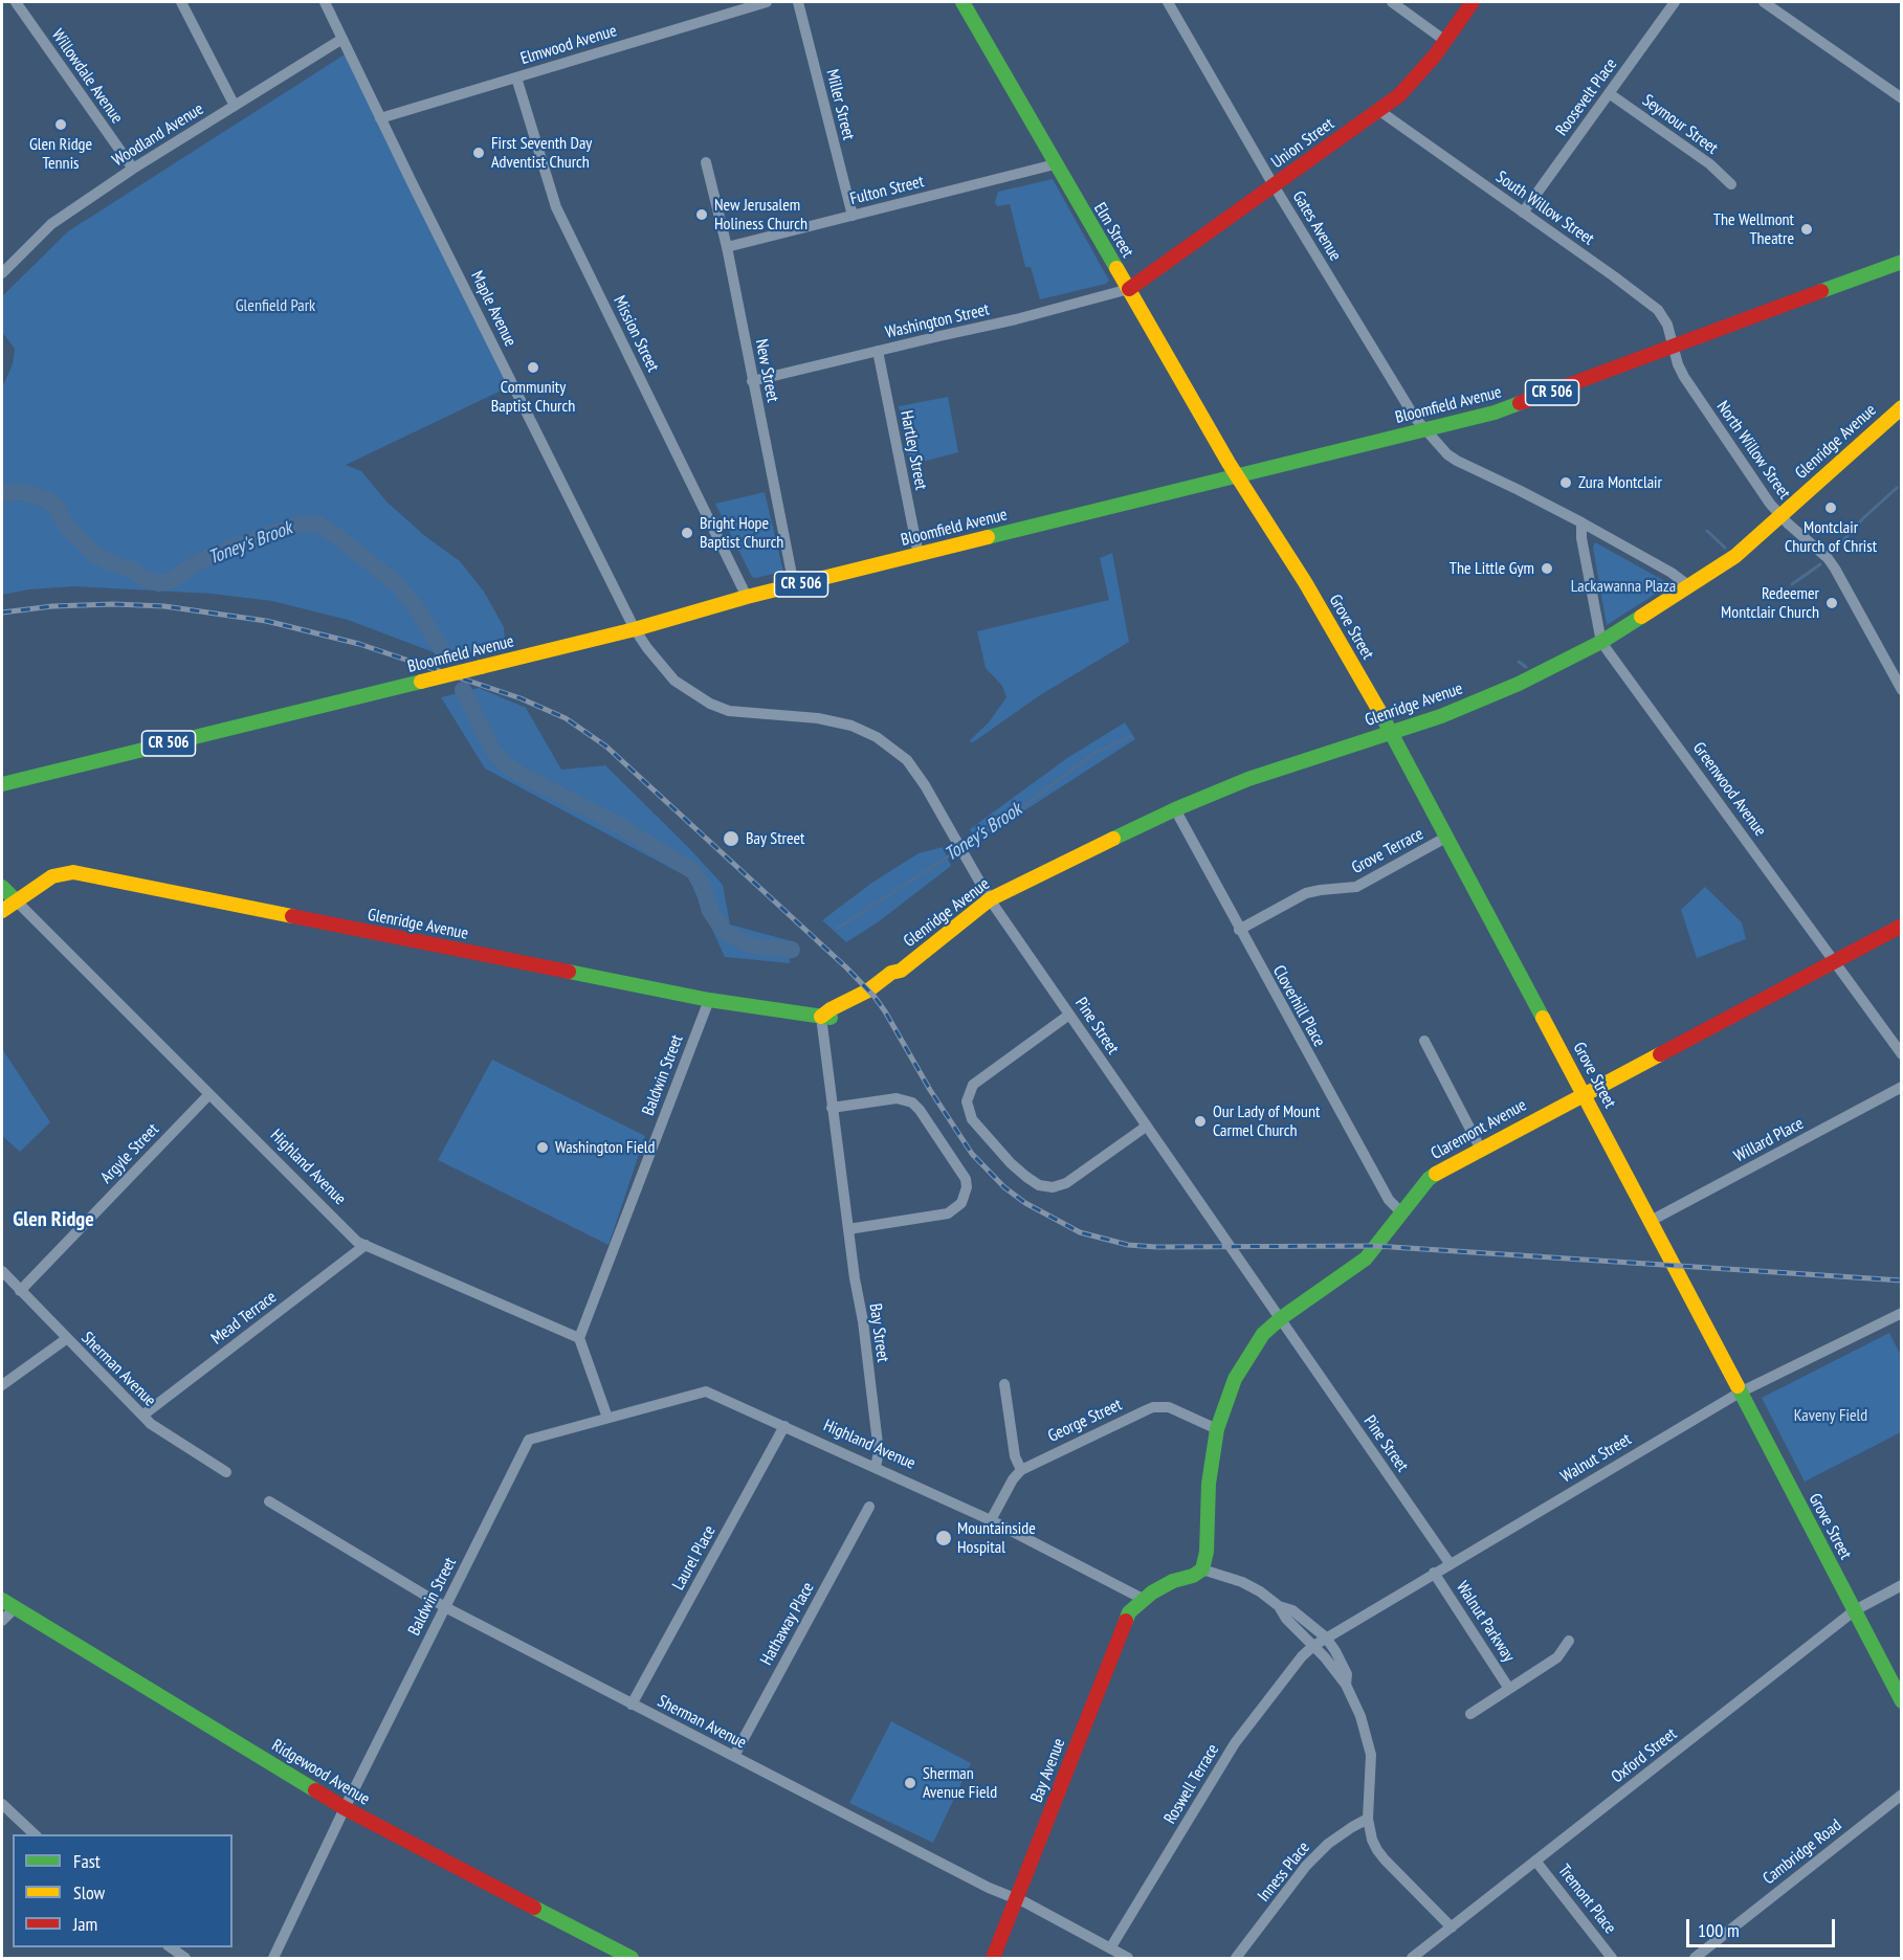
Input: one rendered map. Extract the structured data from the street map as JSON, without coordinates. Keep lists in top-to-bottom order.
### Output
{
  "streets": {
    "street": [
      "Elmwood Avenue",
      "Willowdale Avenue",
      "Roosevelt Place",
      "Miller Street",
      "Seymour Street",
      "Woodland Avenue",
      "Union Street",
      "Fulton Street",
      "South Willow Street",
      "Gates Avenue",
      "Elm Street",
      "Maple Avenue",
      "Washington Street",
      "Mission Street",
      "New Street",
      "CR 506",
      "Bloomfield Avenue",
      "Glenridge Avenue",
      "Hartley Street",
      "North Willow Street",
      "Grove Street",
      "Greenwood Avenue",
      "Grove Terrace",
      "Cloverhill Place",
      "Pine Street",
      "Baldwin Street",
      "Claremont Avenue",
      "Willard Place",
      "Argyle Street",
      "Highland Avenue",
      "Mead Terrace",
      "Bay Street",
      "Sherman Avenue",
      "George Street",
      "Walnut Street",
      "Laurel Place",
      "Walnut Parkway",
      "Hathaway Place",
      "Oxford Street",
      "Bay Avenue",
      "Ridgewood Avenue",
      "Roswell Terrace",
      "Cambridge Road",
      "Inness Place",
      "Tremont Place"
    ]
  },
  "crossings": [
    ["Elmwood Avenue", "Maple Avenue"],
    ["Elmwood Avenue", "Mission Street"],
    ["Willowdale Avenue", "Woodland Avenue"],
    ["Roosevelt Place", "Seymour Street"],
    ["Roosevelt Place", "South Willow Street"],
    ["Miller Street", "Fulton Street"],
    ["Woodland Avenue", "Maple Avenue"],
    ["Union Street", "South Willow Street"],
    ["Union Street", "Gates Avenue"],
    ["Union Street", "Elm Street"],
    ["Union Street", "Washington Street"],
    ["Fulton Street", "Elm Street"],
    ["Fulton Street", "New Street"],
    ["South Willow Street", "Bloomfield Avenue"],
    ["South Willow Street", "North Willow Street"],
    ["Gates Avenue", "Bloomfield Avenue"],
    ["Elm Street", "Washington Street"],
    ["Elm Street", "Bloomfield Avenue"],
    ["Elm Street", "Grove Street"],
    ["Maple Avenue", "Bloomfield Avenue"],
    ["Maple Avenue", "Pine Street"],
    ["Washington Street", "New Street"],
    ["Washington Street", "Hartley Street"],
    ["Mission Street", "Bloomfield Avenue"],
    ["New Street", "Bloomfield Avenue"],
    ["Bloomfield Avenue", "Hartley Street"],
    ["Bloomfield Avenue", "North Willow Street"],
    ["Bloomfield Avenue", "Grove Street"],
    ["Bloomfield Avenue", "Pine Street"],
    ["Glenridge Avenue", "North Willow Street"],
    ["Glenridge Avenue", "Grove Street"],
    ["Glenridge Avenue", "Greenwood Avenue"],
    ["Glenridge Avenue", "Cloverhill Place"],
    ["Glenridge Avenue", "Pine Street"],
    ["Glenridge Avenue", "Baldwin Street"],
    ["Glenridge Avenue", "Highland Avenue"],
    ["Glenridge Avenue", "Bay Street"],
    ["Grove Street", "Grove Terrace"],
    ["Grove Street", "Claremont Avenue"],
    ["Grove Street", "Willard Place"],
    ["Grove Street", "Walnut Street"],
    ["Grove Street", "Oxford Street"],
    ["Greenwood Avenue", "Claremont Avenue"],
    ["Grove Terrace", "Cloverhill Place"],
    ["Cloverhill Place", "Claremont Avenue"],
    ["Pine Street", "Claremont Avenue"],
    ["Pine Street", "Walnut Street"],
    ["Baldwin Street", "Highland Avenue"],
    ["Baldwin Street", "Sherman Avenue"],
    ["Baldwin Street", "Ridgewood Avenue"],
    ["Claremont Avenue", "George Street"],
    ["Argyle Street", "Highland Avenue"],
    ["Argyle Street", "Sherman Avenue"],
    ["Highland Avenue", "Mead Terrace"],
    ["Highland Avenue", "Bay Street"],
    ["Highland Avenue", "Laurel Place"],
    ["Highland Avenue", "Bay Avenue"],
    ["Mead Terrace", "Sherman Avenue"],
    ["Sherman Avenue", "Laurel Place"],
    ["Sherman Avenue", "Hathaway Place"],
    ["Sherman Avenue", "Bay Avenue"],
    ["Sherman Avenue", "Roswell Terrace"],
    ["Walnut Street", "Walnut Parkway"],
    ["Walnut Street", "Roswell Terrace"],
    ["Oxford Street", "Tremont Place"]
  ],
  "districts": ["Glen Ridge"],
  "water": ["Toney's Brook"],
  "parks": ["Glenfield Park", "Lackawanna Plaza", "Kaveny Field"],
  "places": [
    "Glen Ridge Tennis",
    "First Seventh Day Adventist Church",
    "New Jerusalem Holiness Church",
    "The Wellmont Theatre",
    "Community Baptist Church",
    "Zura Montclair",
    "Montclair Church of Christ",
    "Bright Hope Baptist Church",
    "The Little Gym",
    "Redeemer Montclair Church",
    "Bay Street",
    "Our Lady of Mount Carmel Church",
    "Washington Field",
    "Mountainside Hospital",
    "Sherman Avenue Field"
  ],
  "legend": ["Fast", "Slow", "Jam"],
  "scale_bar": "100 m"
}
